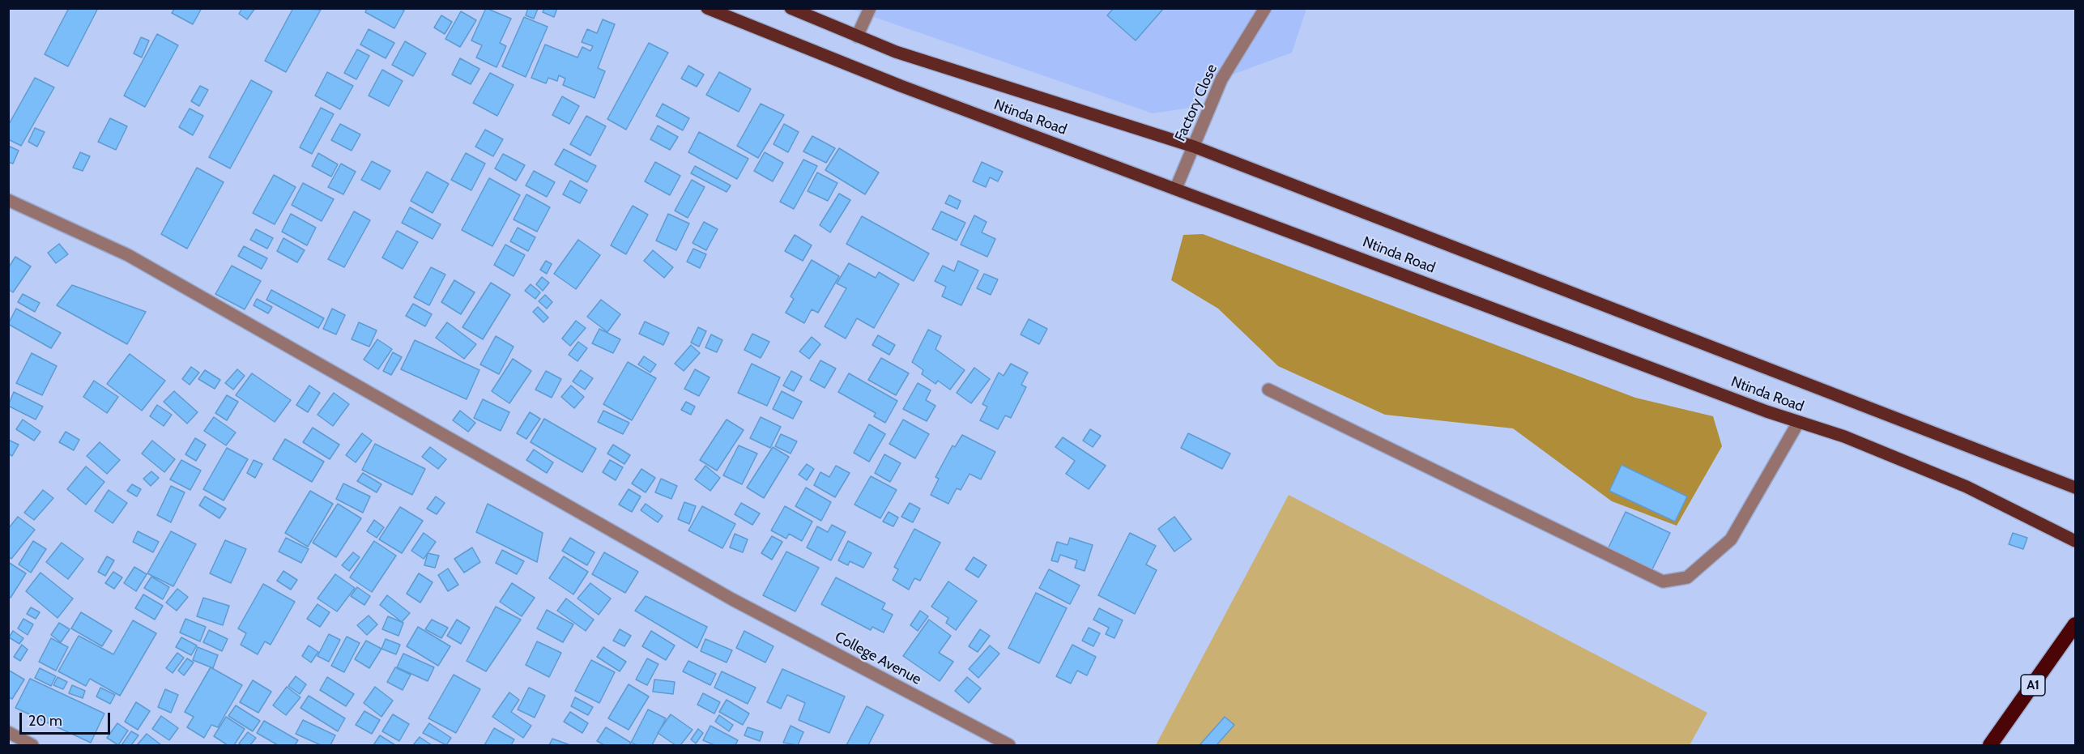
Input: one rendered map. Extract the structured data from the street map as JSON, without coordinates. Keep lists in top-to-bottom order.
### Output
{
  "streets": {
    "highway": ["A1"],
    "main road": ["Ntinda Road"],
    "street": ["Factory Close", "College Avenue"]
  },
  "crossings": [
    ["Factory Close", "Ntinda Road"]
  ],
  "scale_bar": "20 m"
}
